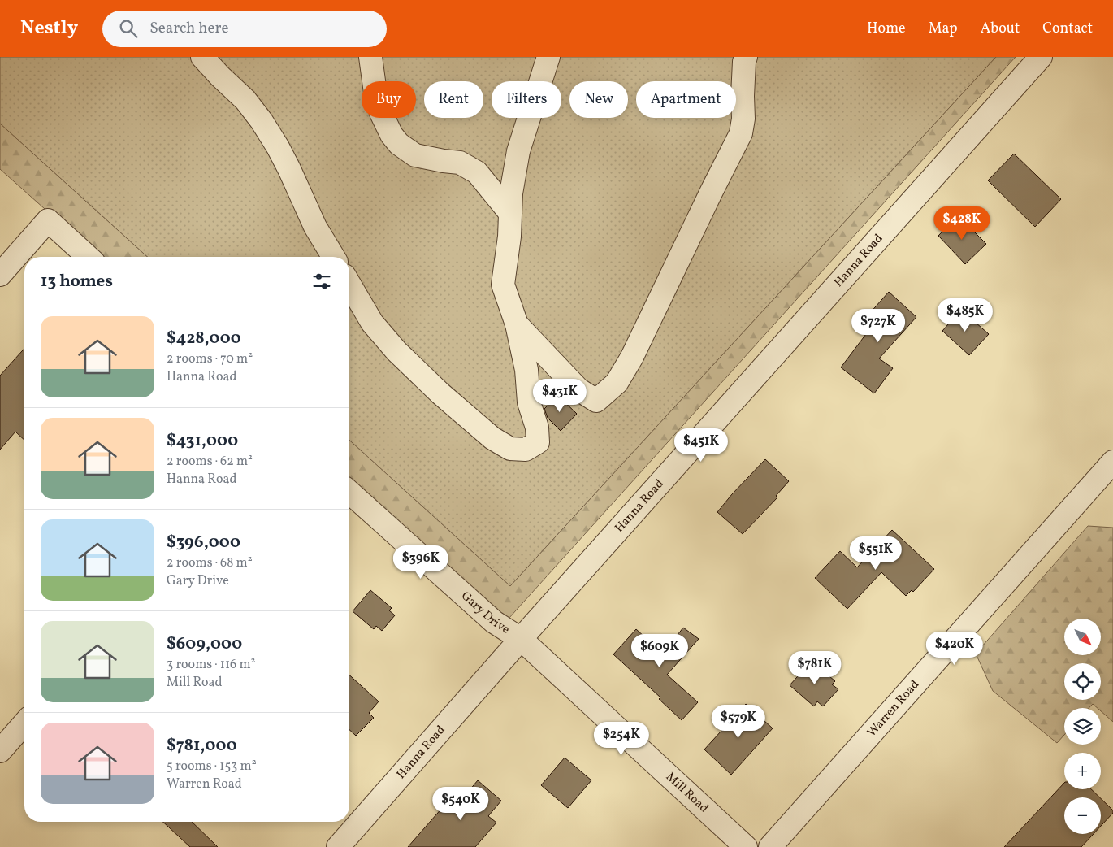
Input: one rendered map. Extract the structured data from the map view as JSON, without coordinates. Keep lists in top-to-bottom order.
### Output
{
  "streets": {
    "street": [
      "Hanna Road",
      "Gary Drive",
      "Warren Road",
      "Mill Road"
    ]
  },
  "crossings": [
    ["Hanna Road", "Gary Drive"],
    ["Hanna Road", "Mill Road"],
    ["Gary Drive", "Mill Road"]
  ],
  "north": "bottom right",
  "page": {
    "header": "Nestly",
    "search": "Search here",
    "nav": [
      "Home",
      "Map",
      "About",
      "Contact"
    ],
    "chip": [
      "Buy",
      "Rent",
      "Filters",
      "New",
      "Apartment"
    ],
    "price": [
      "$428K",
      "$485K",
      "$727K",
      "$431K",
      "$451K",
      "$551K",
      "$396K",
      "$420K",
      "$609K",
      "$781K",
      "$579K",
      "$254K",
      "$540K"
    ],
    "heading": "13 homes",
    "list": [
      {
        "name": "$428,000",
        "note": "2 rooms · 70 m² · Hanna Road"
      },
      {
        "name": "$431,000",
        "note": "2 rooms · 62 m² · Hanna Road"
      },
      {
        "name": "$396,000",
        "note": "2 rooms · 68 m² · Gary Drive"
      },
      {
        "name": "$609,000",
        "note": "3 rooms · 116 m² · Mill Road"
      },
      {
        "name": "$781,000",
        "note": "5 rooms · 153 m² · Warren Road"
      }
    ],
    "map_buttons": ["+", "−"]
  }
}
